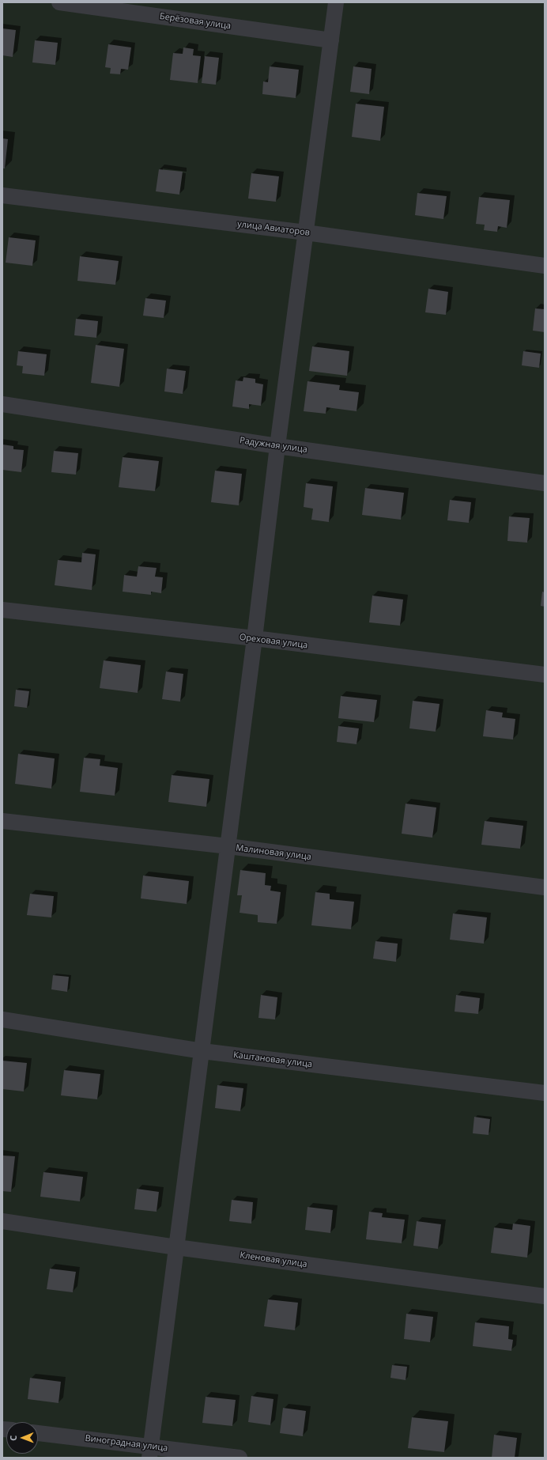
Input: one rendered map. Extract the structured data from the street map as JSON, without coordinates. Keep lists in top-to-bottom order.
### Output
{
  "streets": {
    "street": [
      "Берёзовая улица",
      "улица Авиаторов",
      "Радужная улица",
      "Ореховая улица",
      "Малиновая улица",
      "Каштановая улица",
      "Кленовая улица",
      "Виноградная улица"
    ]
  },
  "north": "left"
}
